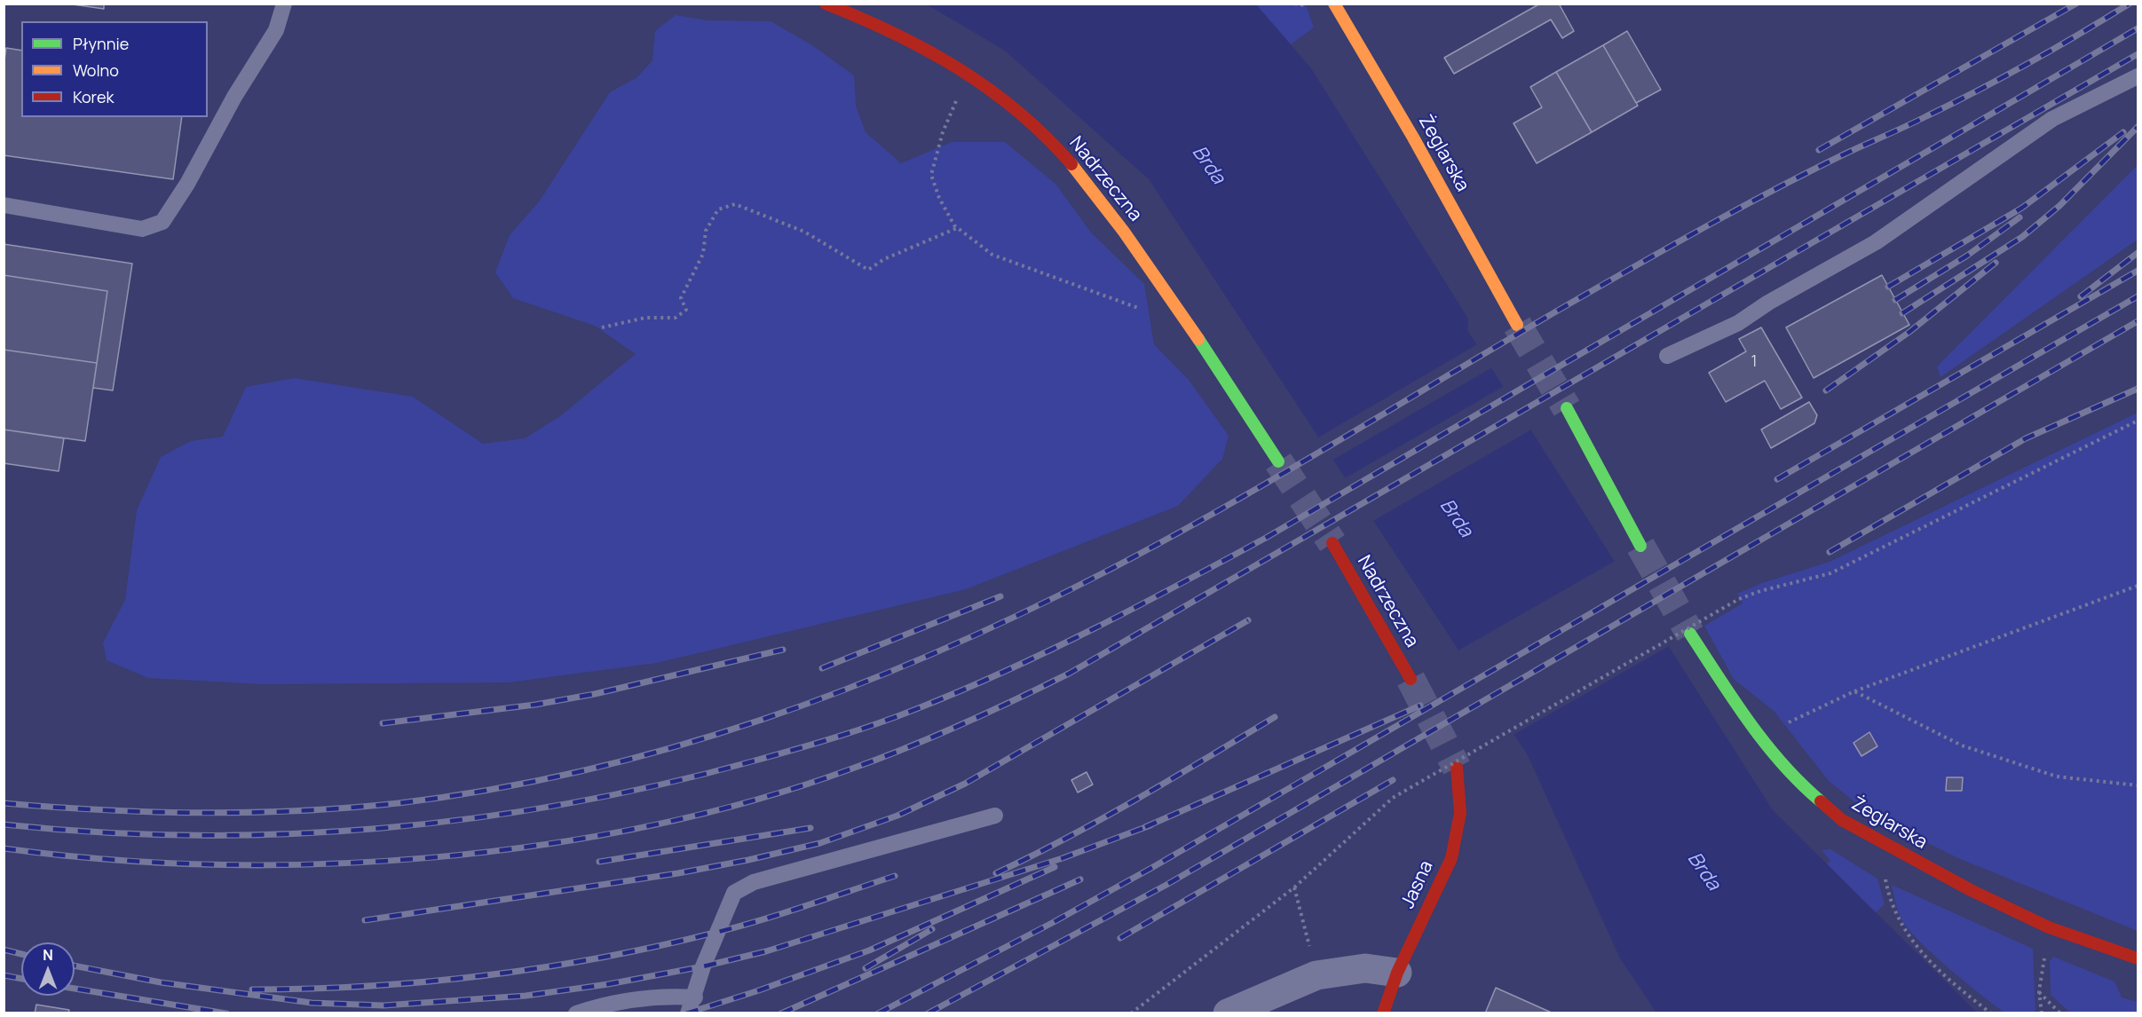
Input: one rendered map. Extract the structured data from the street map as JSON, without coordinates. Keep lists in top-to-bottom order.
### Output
{
  "streets": {
    "street": ["Żeglarska", "Nadrzeczna", "Jasna"]
  },
  "water": ["Brda"],
  "house_numbers": ["1"],
  "legend": ["Płynnie", "Wolno", "Korek"],
  "north": "top"
}
